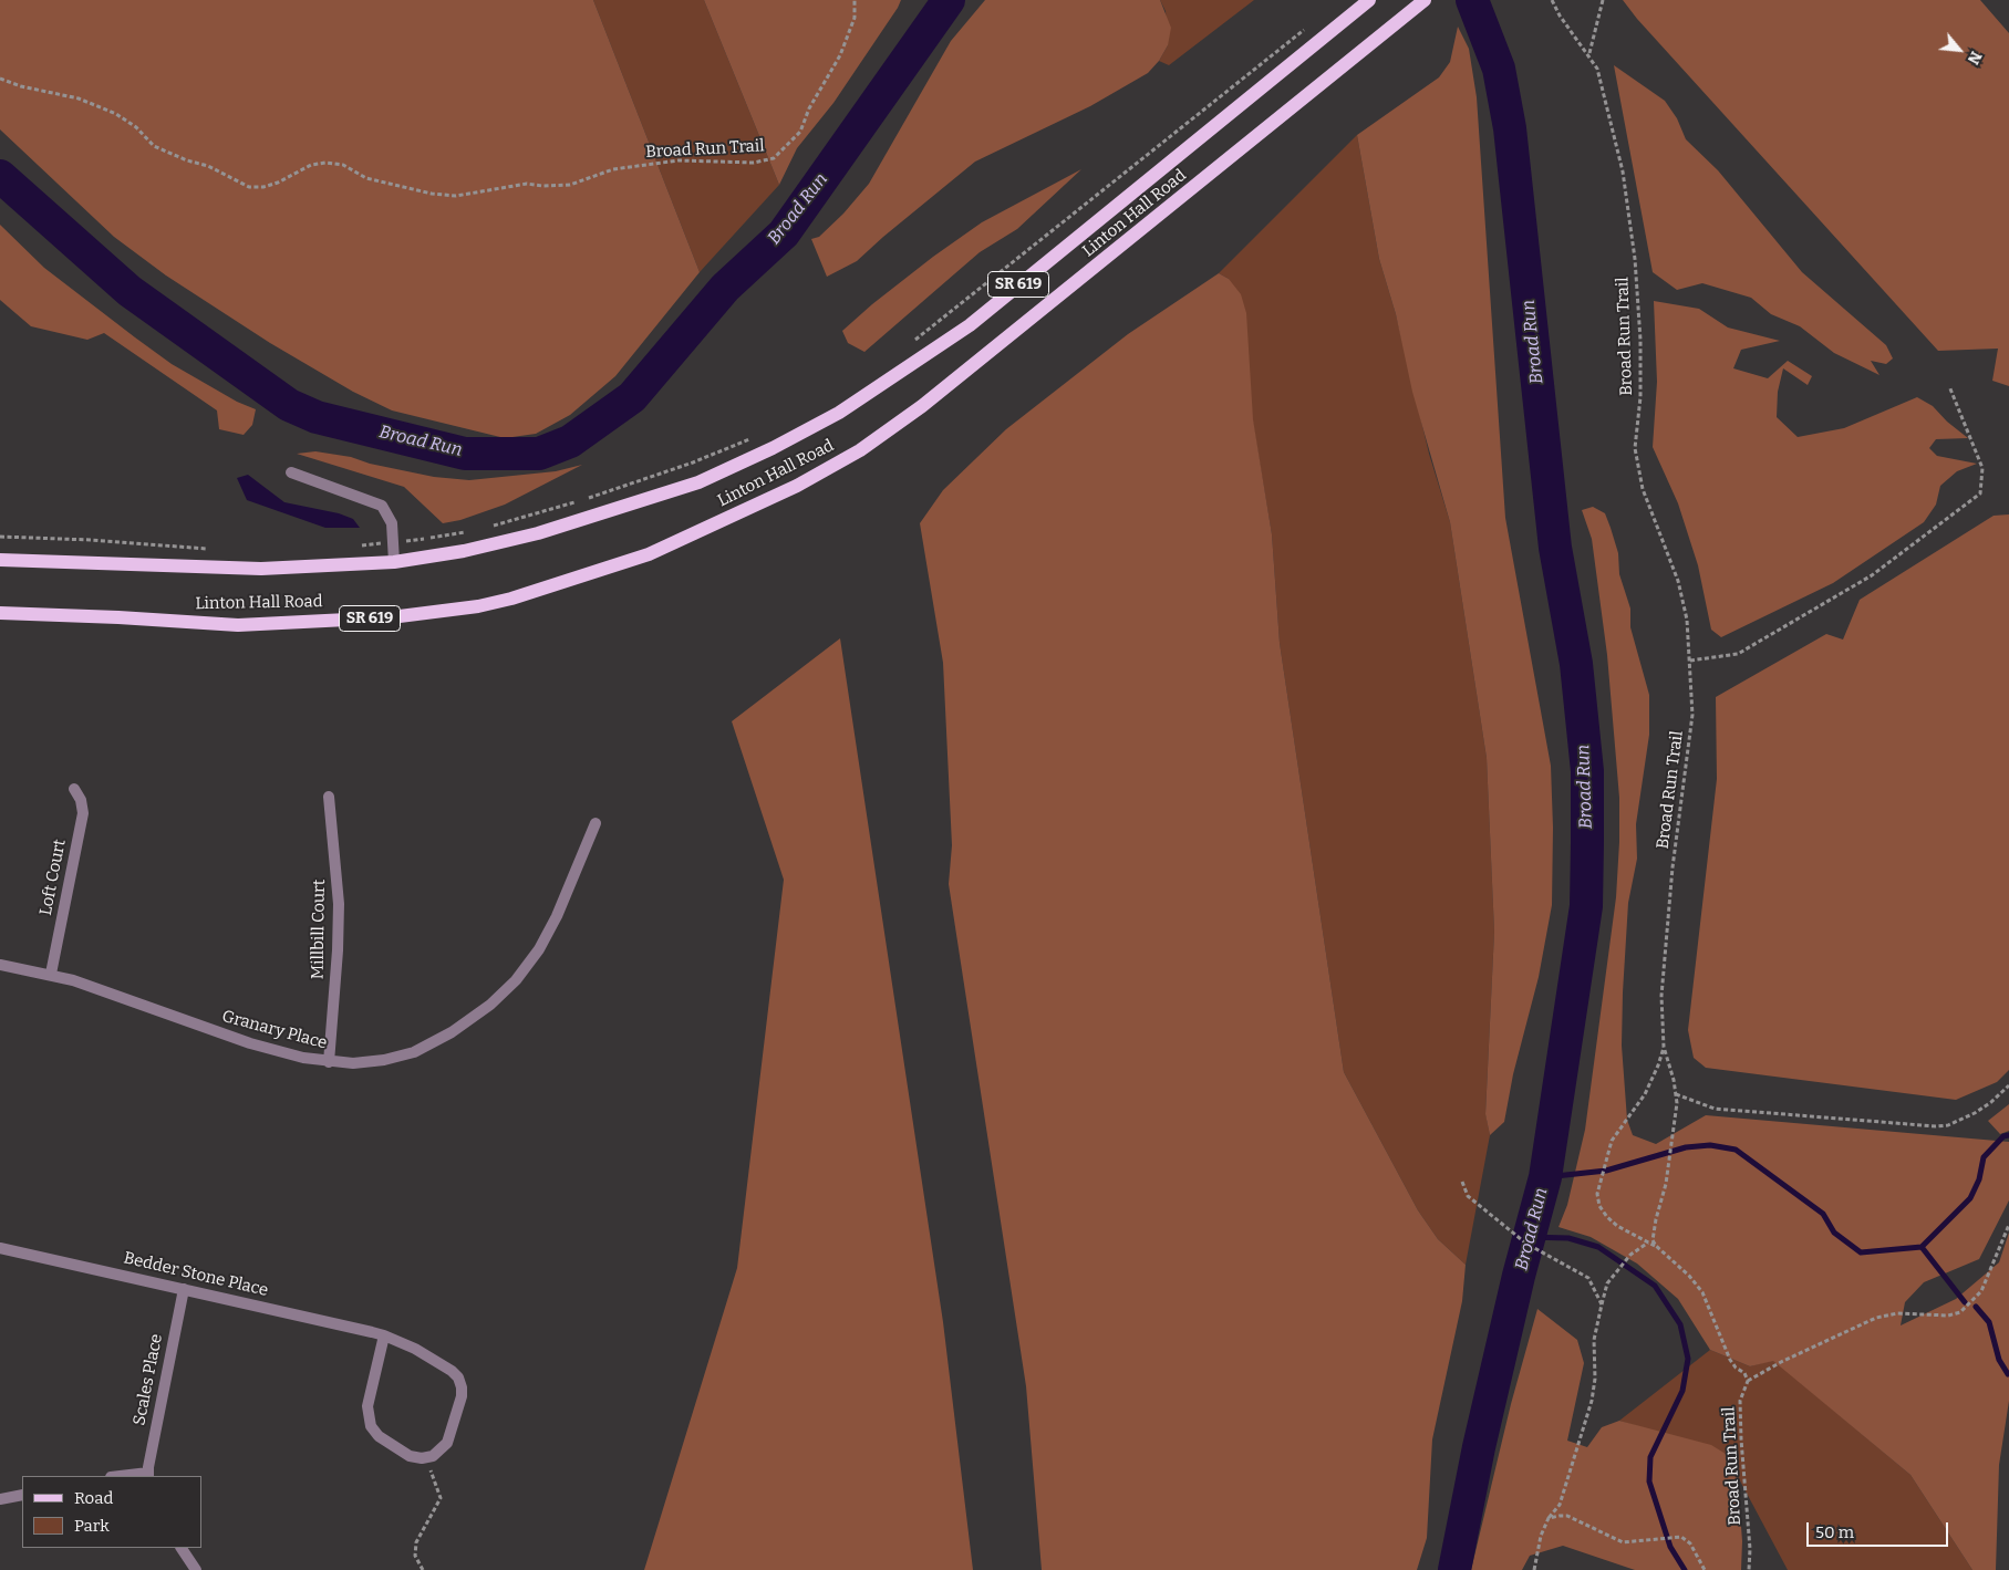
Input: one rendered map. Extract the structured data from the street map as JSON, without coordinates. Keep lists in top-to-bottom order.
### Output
{
  "streets": {
    "main road": ["Linton Hall Road", "SR 619"],
    "street": [
      "Loft Court",
      "Millbill Court",
      "Granary Place",
      "Bedder Stone Place",
      "Scales Place"
    ],
    "path": ["Broad Run Trail"]
  },
  "crossings": [
    ["Loft Court", "Granary Place"],
    ["Millbill Court", "Granary Place"],
    ["Bedder Stone Place", "Scales Place"]
  ],
  "water": ["Broad Run"],
  "legend": ["Road", "Park"],
  "scale_bar": "50 m",
  "north": "bottom right"
}
